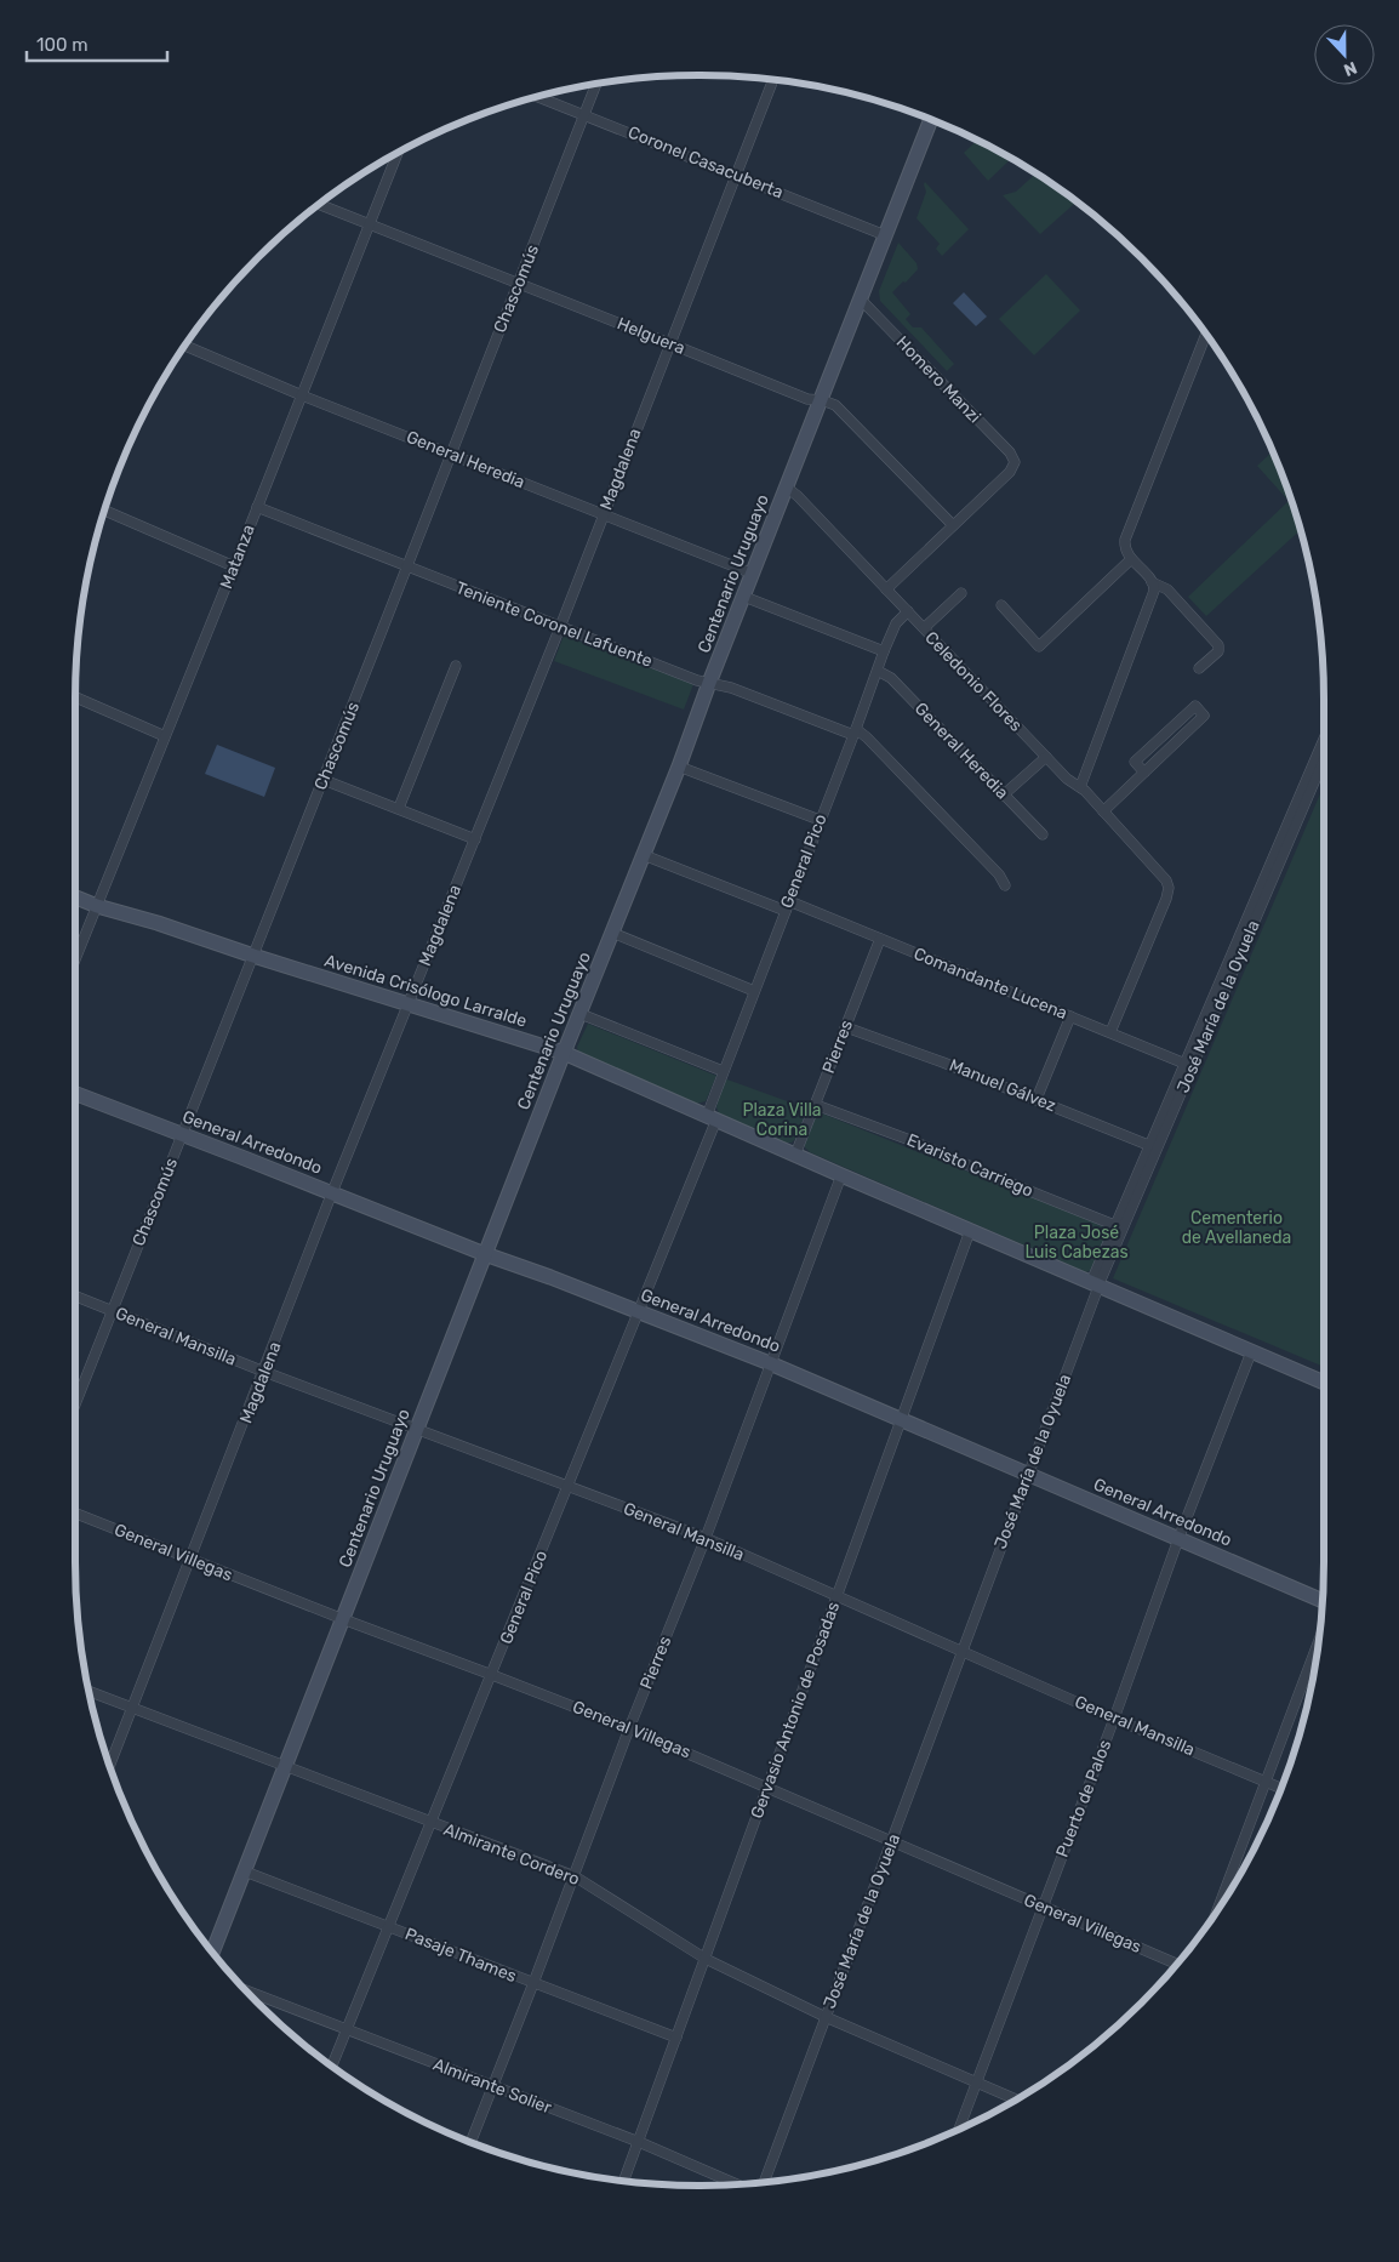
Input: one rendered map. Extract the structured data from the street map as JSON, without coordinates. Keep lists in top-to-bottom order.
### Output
{
  "streets": {
    "street": [
      "Coronel Casacuberta",
      "Chascomús",
      "Helguera",
      "Homero Manzi",
      "General Heredia",
      "Magdalena",
      "Matanza",
      "Centenario Uruguayo",
      "Teniente Coronel Lafuente",
      "Celedonio Flores",
      "General Pico",
      "Comandante Lucena",
      "Avenida Crisólogo Larralde",
      "José María de la Oyuela",
      "Pierres",
      "Manuel Gálvez",
      "General Arredondo",
      "Evaristo Carriego",
      "General Mansilla",
      "General Villegas",
      "Gervasio Antonio de Posadas",
      "Puerto de Palos",
      "Almirante Cordero",
      "Pasaje Thames",
      "Almirante Solier"
    ]
  },
  "crossings": [
    ["Coronel Casacuberta", "Chascomús"],
    ["Coronel Casacuberta", "Magdalena"],
    ["Coronel Casacuberta", "Centenario Uruguayo"],
    ["Chascomús", "Helguera"],
    ["Chascomús", "General Heredia"],
    ["Chascomús", "Teniente Coronel Lafuente"],
    ["Chascomús", "Avenida Crisólogo Larralde"],
    ["Chascomús", "General Arredondo"],
    ["Chascomús", "General Mansilla"],
    ["Helguera", "Homero Manzi"],
    ["Helguera", "Magdalena"],
    ["Helguera", "Matanza"],
    ["Helguera", "Centenario Uruguayo"],
    ["Homero Manzi", "Centenario Uruguayo"],
    ["General Heredia", "Magdalena"],
    ["General Heredia", "Matanza"],
    ["General Heredia", "Centenario Uruguayo"],
    ["General Heredia", "General Pico"],
    ["Magdalena", "Teniente Coronel Lafuente"],
    ["Magdalena", "Avenida Crisólogo Larralde"],
    ["Magdalena", "General Arredondo"],
    ["Magdalena", "General Mansilla"],
    ["Magdalena", "General Villegas"],
    ["Magdalena", "Almirante Cordero"],
    ["Matanza", "Teniente Coronel Lafuente"],
    ["Matanza", "Avenida Crisólogo Larralde"],
    ["Centenario Uruguayo", "Teniente Coronel Lafuente"],
    ["Centenario Uruguayo", "Celedonio Flores"],
    ["Centenario Uruguayo", "Comandante Lucena"],
    ["Centenario Uruguayo", "Avenida Crisólogo Larralde"],
    ["Centenario Uruguayo", "General Arredondo"],
    ["Centenario Uruguayo", "General Mansilla"],
    ["Centenario Uruguayo", "General Villegas"],
    ["Centenario Uruguayo", "Almirante Cordero"],
    ["Centenario Uruguayo", "Pasaje Thames"],
    ["Teniente Coronel Lafuente", "General Pico"],
    ["Celedonio Flores", "General Pico"],
    ["Celedonio Flores", "Comandante Lucena"],
    ["General Pico", "Comandante Lucena"],
    ["General Pico", "Avenida Crisólogo Larralde"],
    ["General Pico", "General Arredondo"],
    ["General Pico", "General Mansilla"],
    ["General Pico", "General Villegas"],
    ["General Pico", "Almirante Cordero"],
    ["General Pico", "Pasaje Thames"],
    ["General Pico", "Almirante Solier"],
    ["Comandante Lucena", "José María de la Oyuela"],
    ["Comandante Lucena", "Pierres"],
    ["Avenida Crisólogo Larralde", "José María de la Oyuela"],
    ["Avenida Crisólogo Larralde", "Pierres"],
    ["Avenida Crisólogo Larralde", "Gervasio Antonio de Posadas"],
    ["Avenida Crisólogo Larralde", "Puerto de Palos"],
    ["José María de la Oyuela", "Manuel Gálvez"],
    ["José María de la Oyuela", "General Arredondo"],
    ["José María de la Oyuela", "Evaristo Carriego"],
    ["José María de la Oyuela", "General Mansilla"],
    ["José María de la Oyuela", "General Villegas"],
    ["José María de la Oyuela", "Almirante Cordero"],
    ["Pierres", "Manuel Gálvez"],
    ["Pierres", "General Arredondo"],
    ["Pierres", "Evaristo Carriego"],
    ["Pierres", "General Mansilla"],
    ["Pierres", "General Villegas"],
    ["Pierres", "Almirante Cordero"],
    ["Pierres", "Pasaje Thames"],
    ["Pierres", "Almirante Solier"],
    ["General Arredondo", "Gervasio Antonio de Posadas"],
    ["General Arredondo", "Puerto de Palos"],
    ["General Mansilla", "Gervasio Antonio de Posadas"],
    ["General Mansilla", "Puerto de Palos"],
    ["General Villegas", "Gervasio Antonio de Posadas"],
    ["General Villegas", "Puerto de Palos"],
    ["Gervasio Antonio de Posadas", "Almirante Cordero"],
    ["Gervasio Antonio de Posadas", "Pasaje Thames"],
    ["Gervasio Antonio de Posadas", "Almirante Solier"],
    ["Puerto de Palos", "Almirante Cordero"]
  ],
  "parks": ["Plaza Villa Corina", "Cementerio de Avellaneda", "Plaza José Luis Cabezas"],
  "scale_bar": "100 m",
  "north": "bottom"
}
